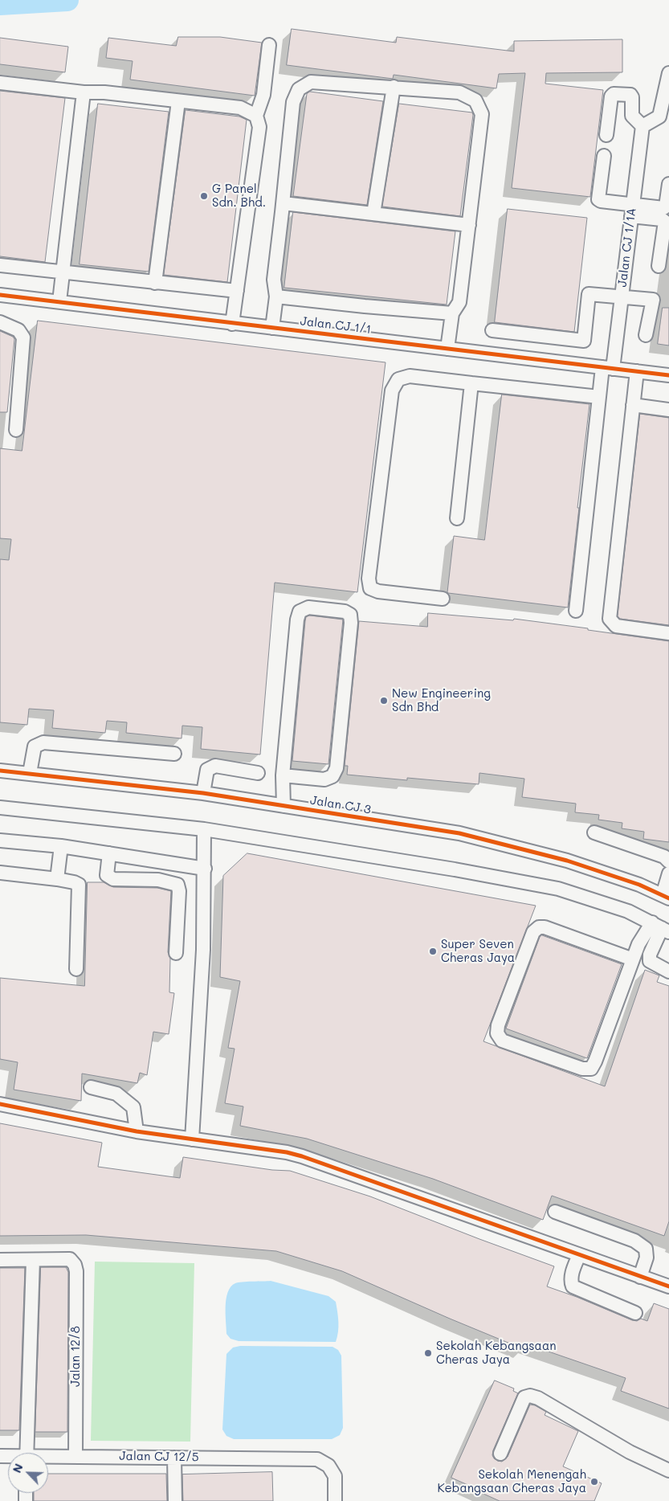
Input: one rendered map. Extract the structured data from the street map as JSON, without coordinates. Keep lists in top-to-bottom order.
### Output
{
  "streets": {
    "street": [
      "Jalan CJ 1/1A",
      "Jalan CJ 1/1",
      "Jalan CJ 3",
      "Jalan 12/8",
      "Jalan CJ 12/5"
    ]
  },
  "crossings": [
    ["Jalan CJ 1/1A", "Jalan CJ 1/1"],
    ["Jalan 12/8", "Jalan CJ 12/5"]
  ],
  "places": [
    "G Panel Sdn. Bhd.",
    "New Engineering Sdn Bhd",
    "Super Seven Cheras Jaya",
    "Sekolah Kebangsaan Cheras Jaya",
    "Sekolah Menengah Kebangsaan Cheras Jaya"
  ],
  "north": "top left"
}
